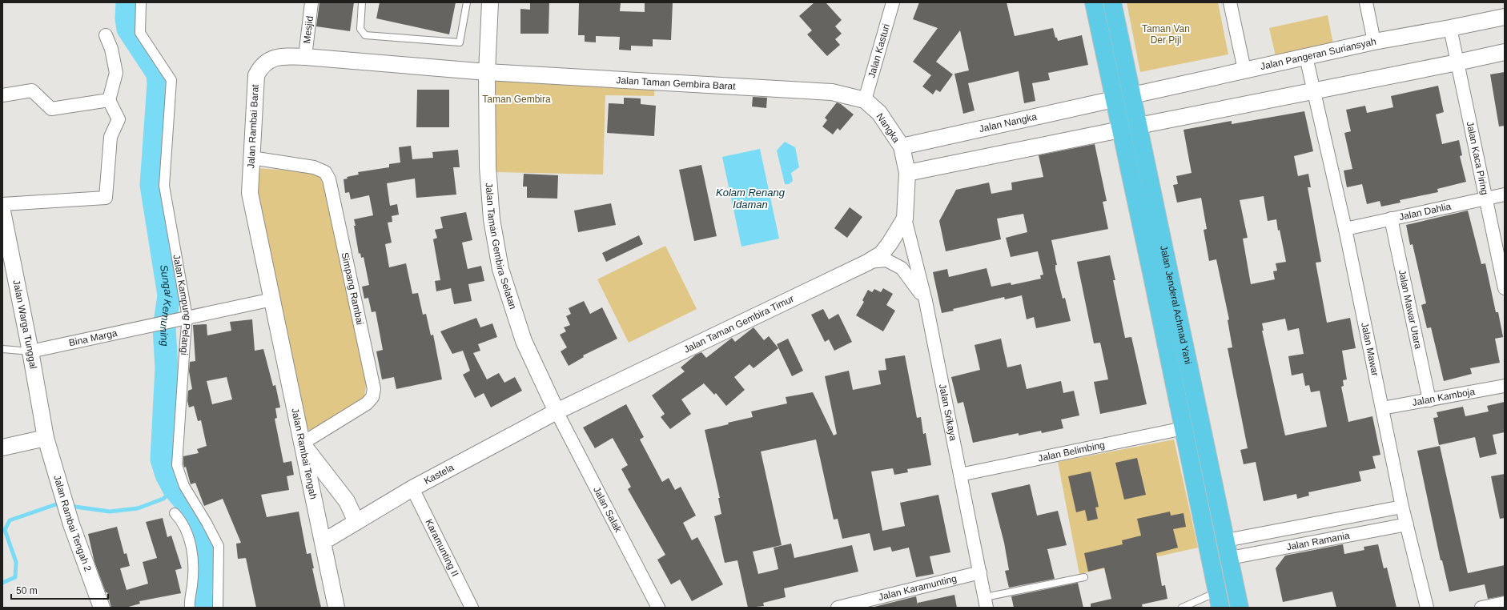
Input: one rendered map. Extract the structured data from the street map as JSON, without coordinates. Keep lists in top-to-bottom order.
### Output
{
  "streets": {
    "highway": ["Jalan Jenderal Achmad Yani"],
    "street": [
      "Mesjid",
      "Jalan Kasturi",
      "Jalan Pangeran Suriansyah",
      "Jalan Taman Gembira Barat",
      "Jalan Nangka",
      "Jalan Rambai Barat",
      "Nangka",
      "Jalan Kaca Piring",
      "Jalan Dahlia",
      "Jalan Taman Gembira Selatan",
      "Simpang Rambai",
      "Jalan Kampung Pelangi",
      "Jalan Mawar Utara",
      "Jalan Warga Tunggal",
      "Jalan Taman Gembira Timur",
      "Bina Marga",
      "Jalan Mawar",
      "Jalan Kamboja",
      "Jalan Srikaya",
      "Jalan Belimbing",
      "Jalan Rambai Tengah",
      "Kastela",
      "Jalan Salak",
      "Jalan Rambai Tengah 2",
      "Jalan Ramania",
      "Karamunting II",
      "Jalan Karamunting"
    ]
  },
  "crossings": [
    ["Mesjid", "Jalan Rambai Barat"],
    ["Jalan Kasturi", "Jalan Taman Gembira Barat"],
    ["Jalan Kasturi", "Nangka"],
    ["Jalan Pangeran Suriansyah", "Jalan Kaca Piring"],
    ["Jalan Pangeran Suriansyah", "Jalan Jenderal Achmad Yani"],
    ["Jalan Pangeran Suriansyah", "Jalan Mawar"],
    ["Jalan Taman Gembira Barat", "Jalan Rambai Barat"],
    ["Jalan Taman Gembira Barat", "Nangka"],
    ["Jalan Taman Gembira Barat", "Jalan Taman Gembira Selatan"],
    ["Jalan Nangka", "Nangka"],
    ["Jalan Nangka", "Jalan Jenderal Achmad Yani"],
    ["Jalan Rambai Barat", "Jalan Taman Gembira Selatan"],
    ["Jalan Rambai Barat", "Simpang Rambai"],
    ["Jalan Rambai Barat", "Jalan Rambai Tengah"],
    ["Nangka", "Jalan Taman Gembira Timur"],
    ["Nangka", "Jalan Srikaya"],
    ["Jalan Kaca Piring", "Jalan Dahlia"],
    ["Jalan Dahlia", "Jalan Mawar Utara"],
    ["Jalan Dahlia", "Jalan Mawar"],
    ["Jalan Taman Gembira Selatan", "Jalan Taman Gembira Timur"],
    ["Jalan Taman Gembira Selatan", "Kastela"],
    ["Jalan Taman Gembira Selatan", "Jalan Salak"],
    ["Simpang Rambai", "Jalan Rambai Tengah"],
    ["Jalan Kampung Pelangi", "Bina Marga"],
    ["Jalan Jenderal Achmad Yani", "Jalan Belimbing"],
    ["Jalan Jenderal Achmad Yani", "Jalan Ramania"],
    ["Jalan Mawar Utara", "Jalan Kamboja"],
    ["Jalan Warga Tunggal", "Bina Marga"],
    ["Jalan Warga Tunggal", "Jalan Rambai Tengah 2"],
    ["Jalan Taman Gembira Timur", "Jalan Srikaya"],
    ["Jalan Taman Gembira Timur", "Kastela"],
    ["Jalan Taman Gembira Timur", "Jalan Salak"],
    ["Jalan Mawar", "Jalan Kamboja"],
    ["Jalan Mawar", "Jalan Ramania"],
    ["Jalan Srikaya", "Jalan Belimbing"],
    ["Jalan Srikaya", "Jalan Karamunting"],
    ["Jalan Rambai Tengah", "Kastela"],
    ["Kastela", "Jalan Salak"],
    ["Kastela", "Karamunting II"]
  ],
  "water": ["Kolam Renang Idaman", "Sungai Kemuning"],
  "parks": ["Taman Van Der Pijl", "Taman Gembira"],
  "scale_bar": "50 m"
}
